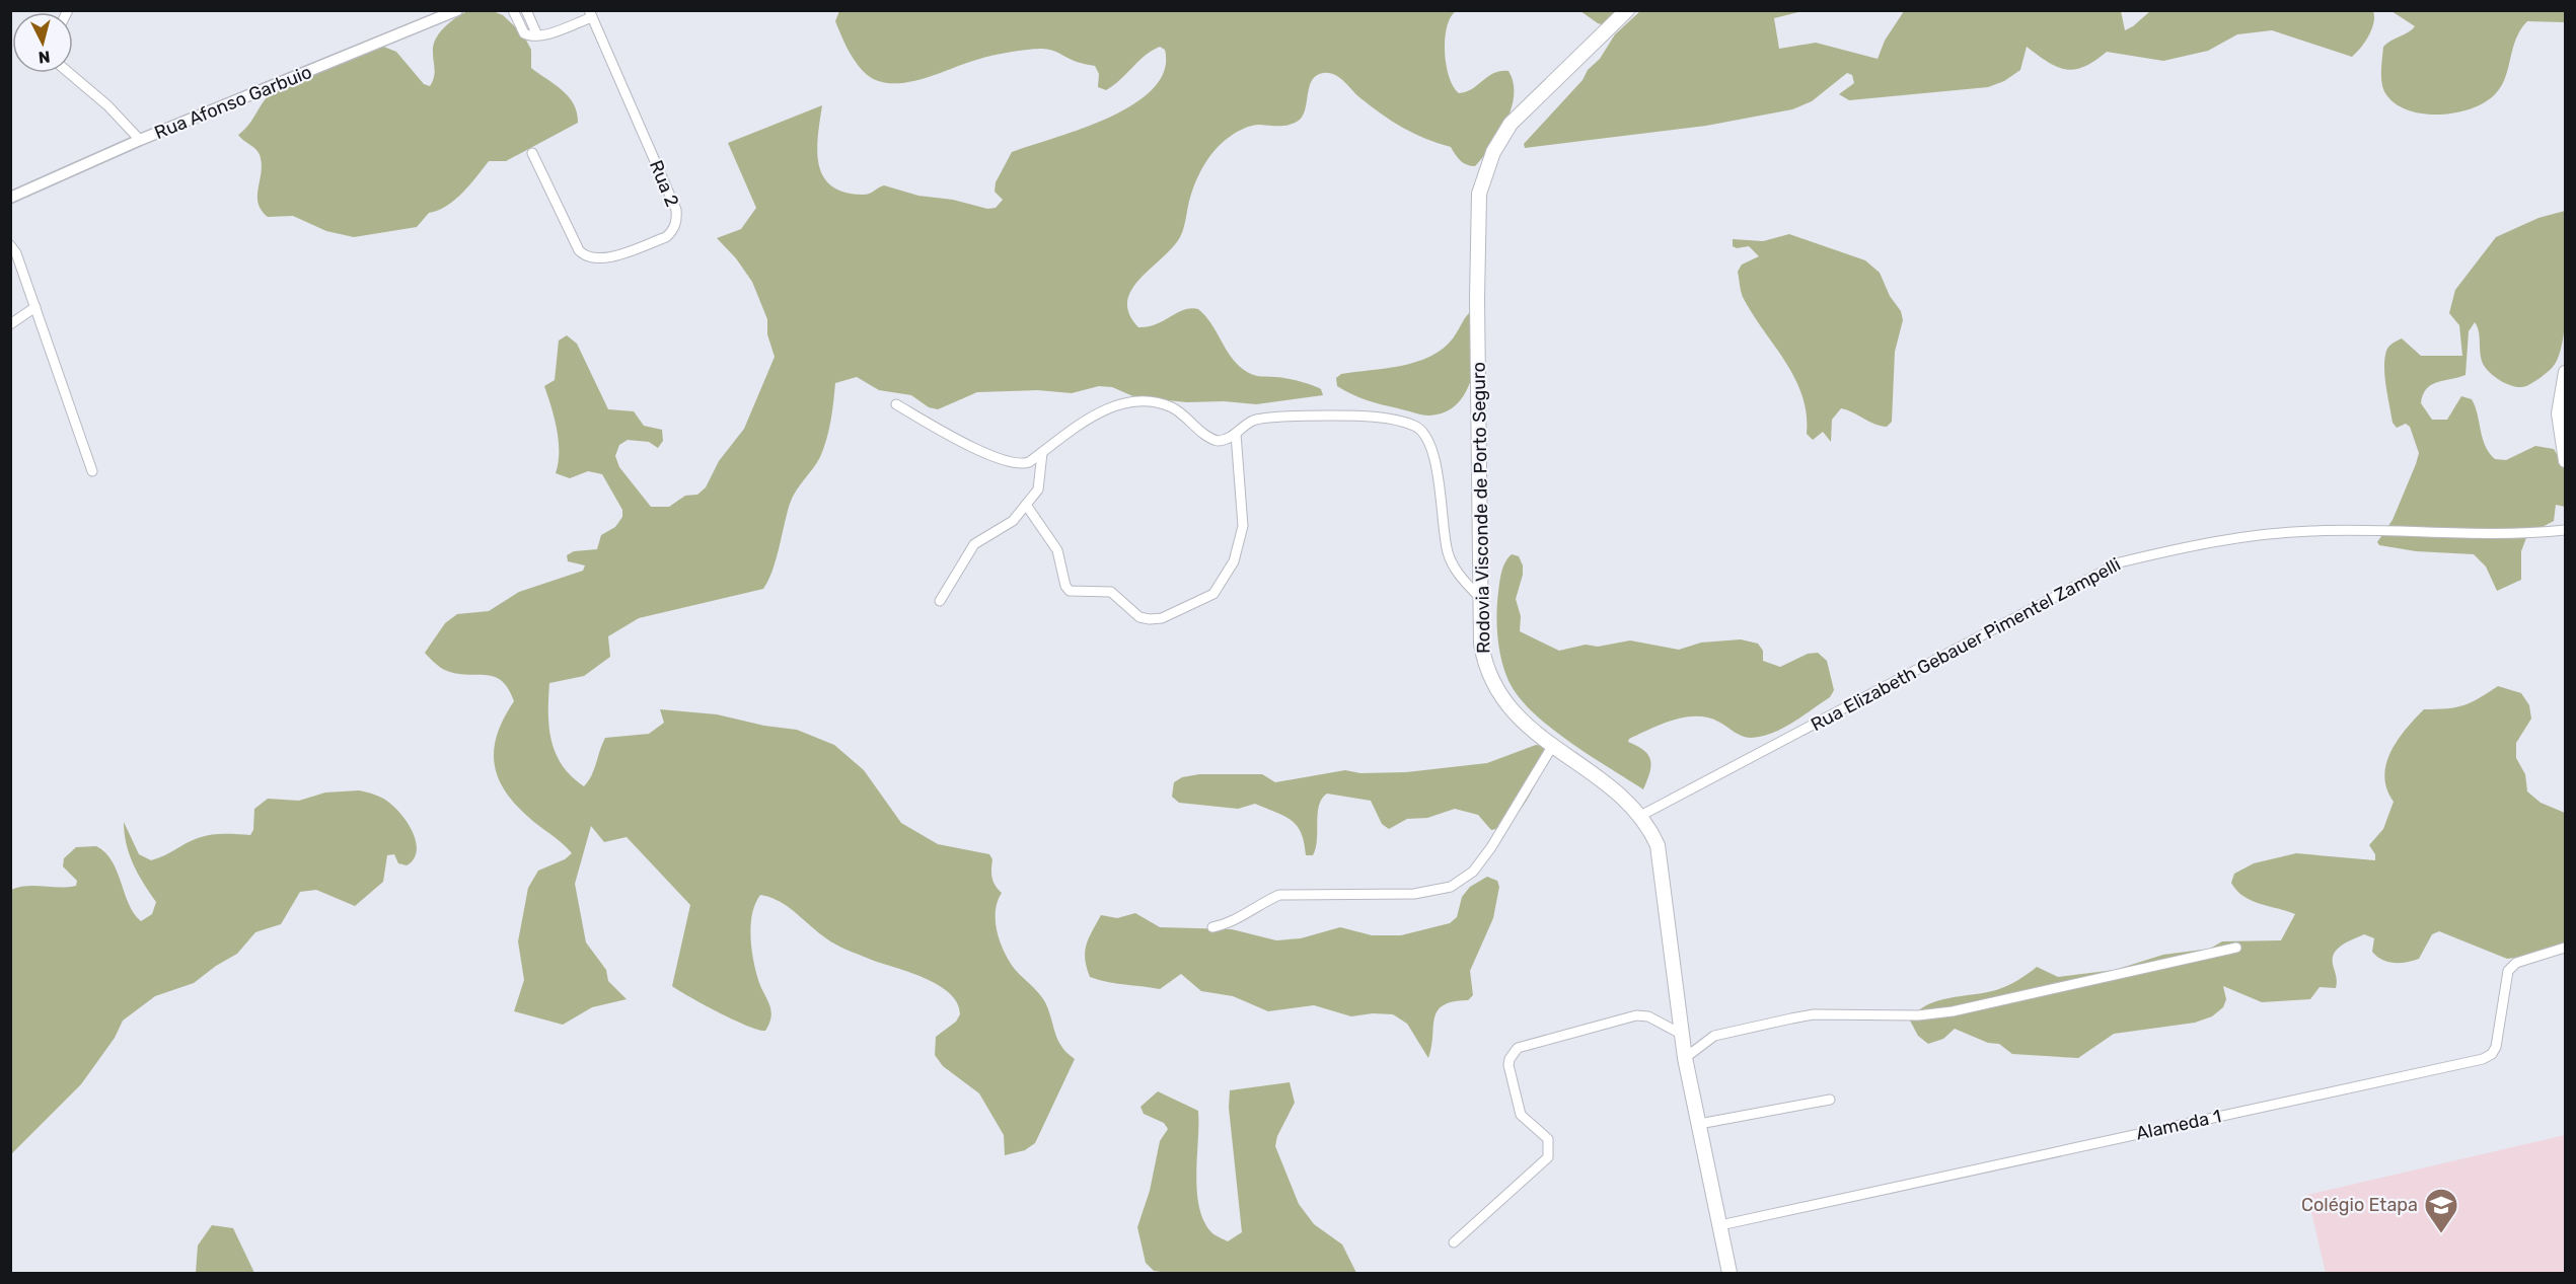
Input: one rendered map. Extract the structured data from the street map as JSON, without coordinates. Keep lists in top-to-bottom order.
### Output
{
  "streets": {
    "main road": ["Rodovia Visconde de Porto Seguro"],
    "street": [
      "Rua Afonso Garbuio",
      "Rua 2",
      "Rua Elizabeth Gebauer Pimentel Zampelli",
      "Alameda 1"
    ]
  },
  "crossings": [
    ["Rodovia Visconde de Porto Seguro", "Rua Elizabeth Gebauer Pimentel Zampelli"],
    ["Rodovia Visconde de Porto Seguro", "Alameda 1"]
  ],
  "places": {
    "school or university": ["Colégio Etapa"]
  },
  "north": "bottom"
}
